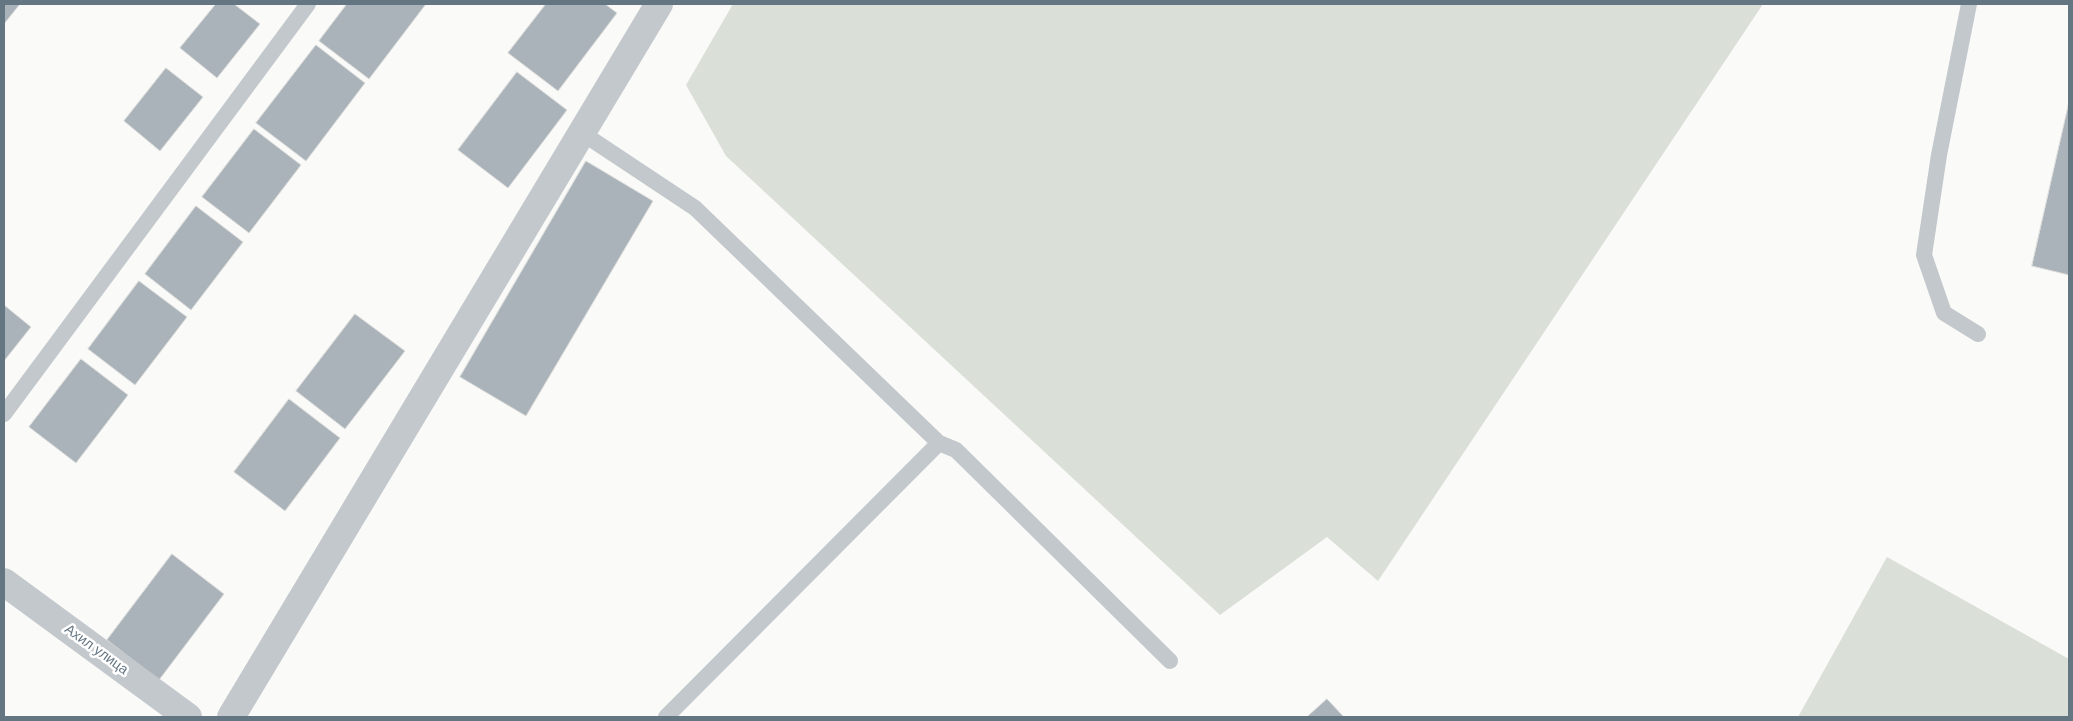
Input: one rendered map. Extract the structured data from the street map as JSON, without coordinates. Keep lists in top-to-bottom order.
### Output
{
  "streets": {
    "street": ["Ахил улица"]
  }
}
